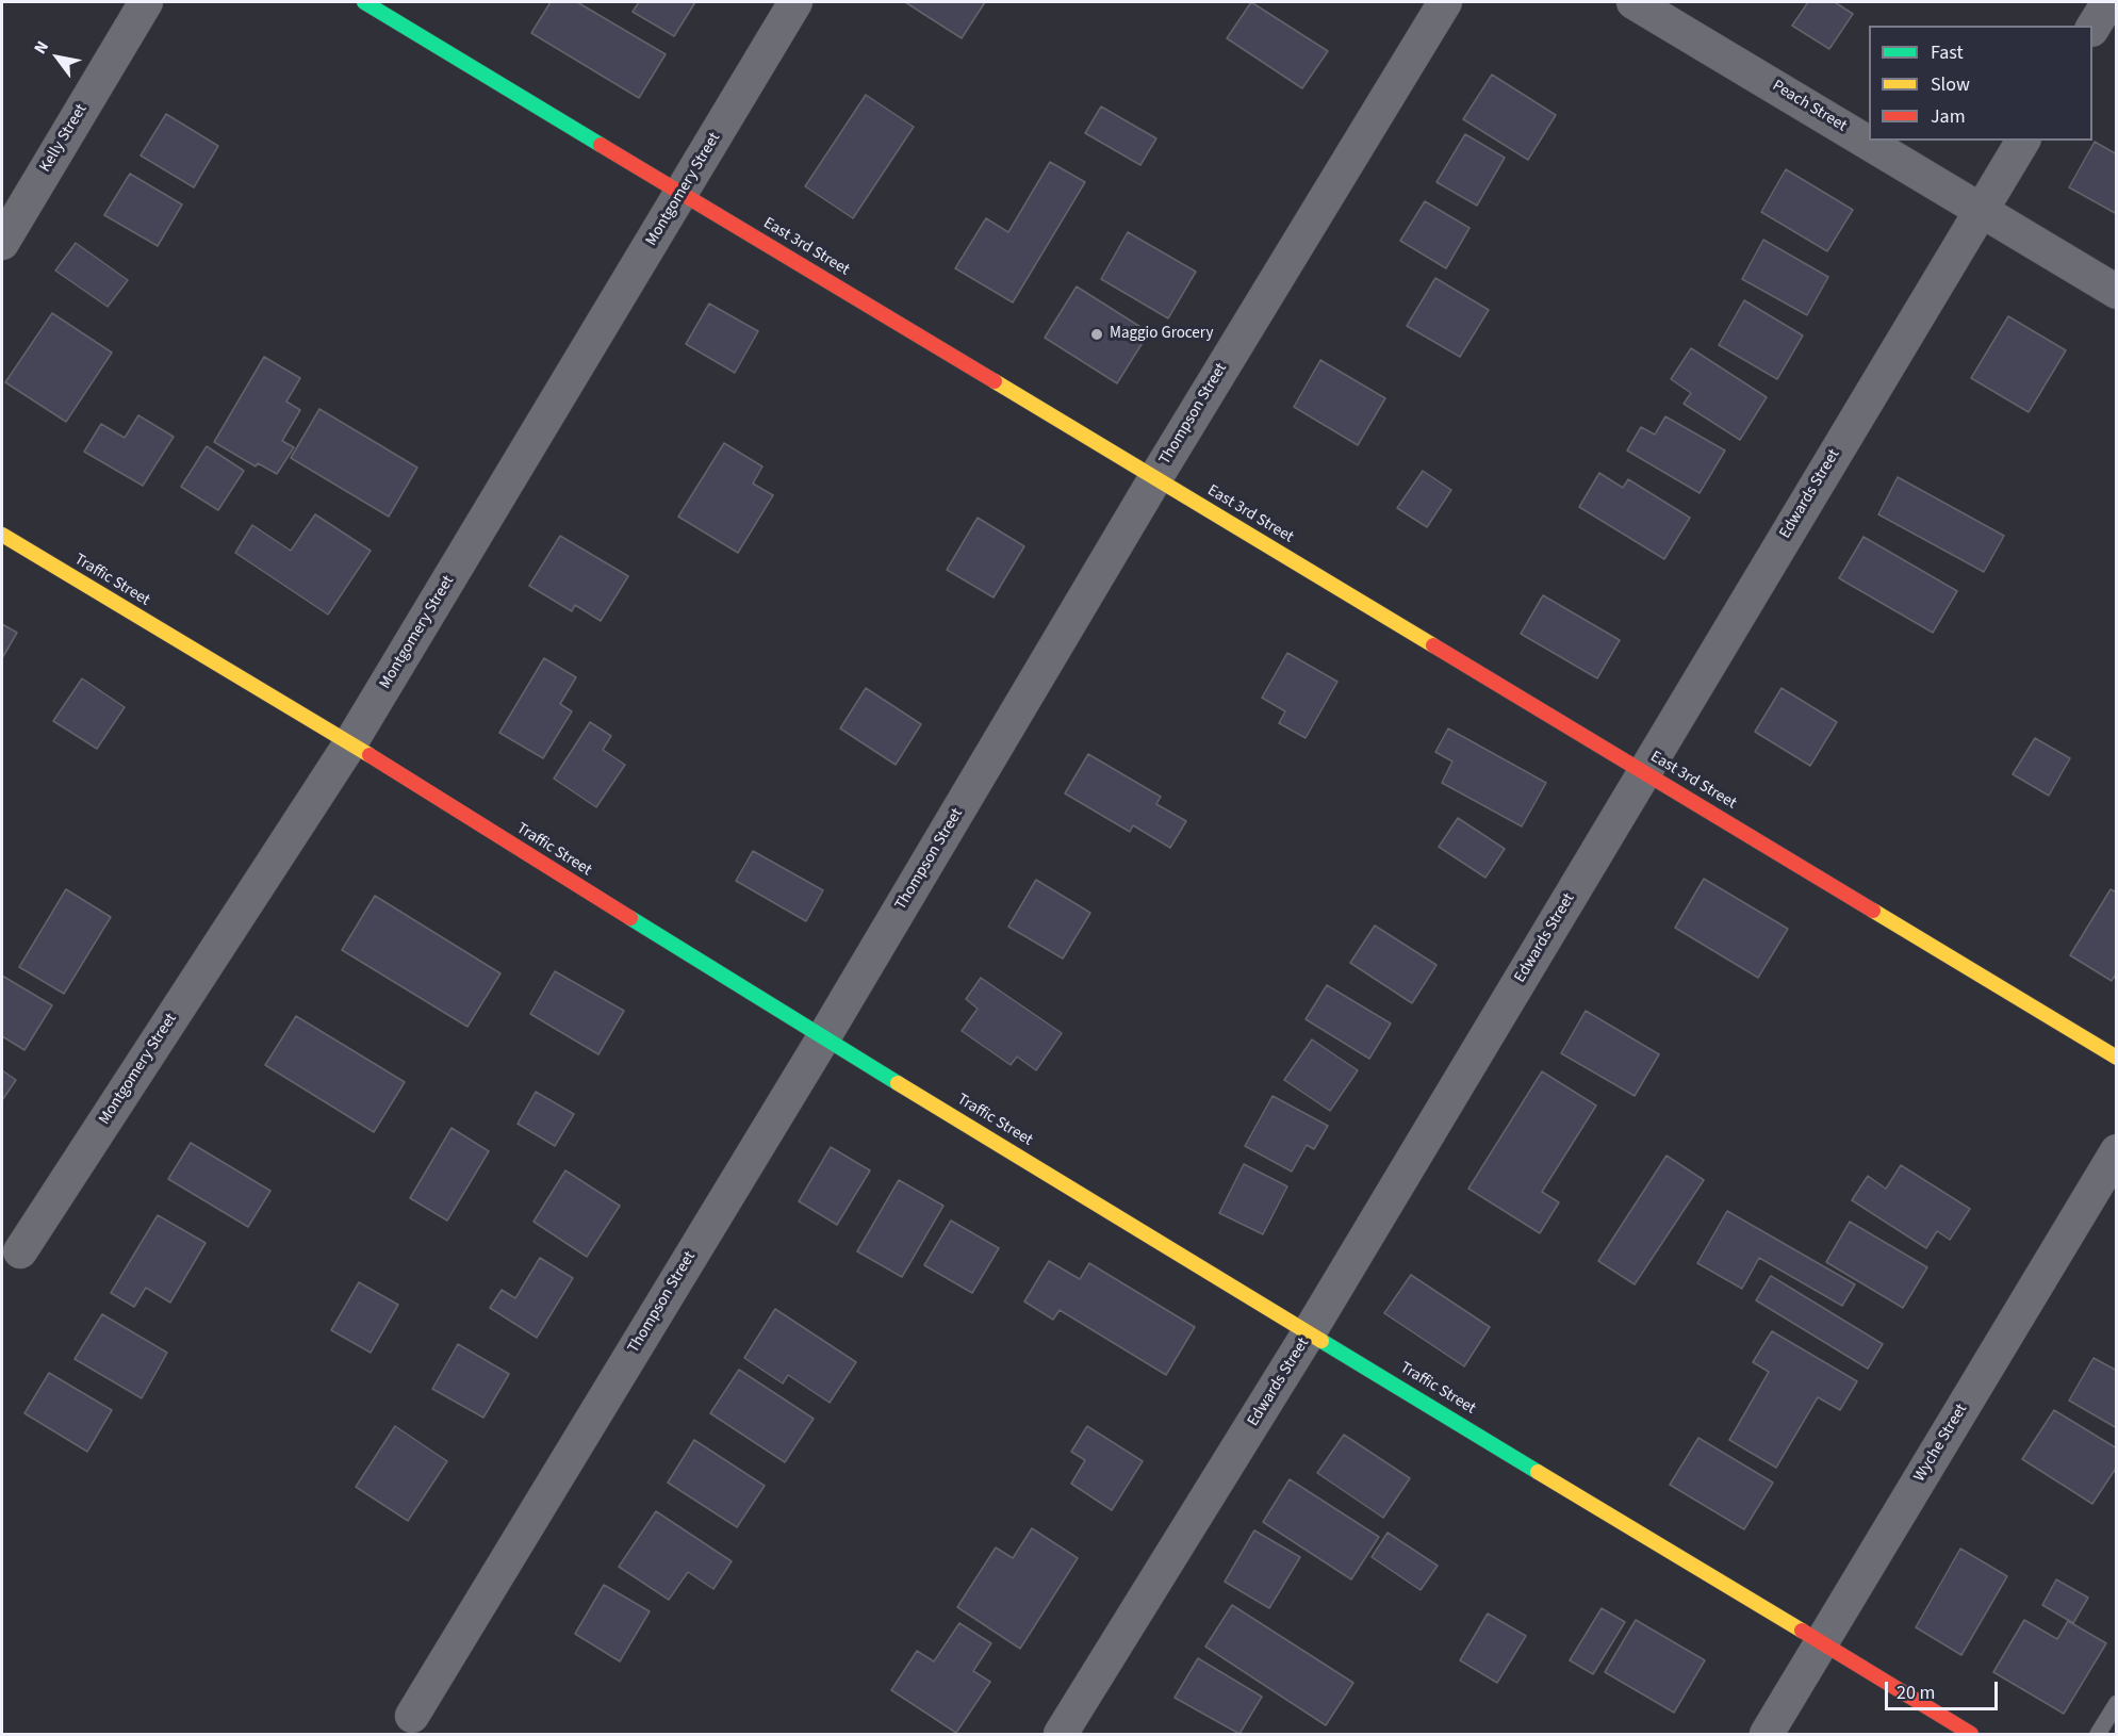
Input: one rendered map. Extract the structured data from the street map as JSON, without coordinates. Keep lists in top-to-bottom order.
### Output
{
  "streets": {
    "street": [
      "Peach Street",
      "Kelly Street",
      "Montgomery Street",
      "East 3rd Street",
      "Thompson Street",
      "Edwards Street",
      "Traffic Street",
      "Wyche Street"
    ]
  },
  "crossings": [
    ["Peach Street", "Edwards Street"],
    ["Montgomery Street", "East 3rd Street"],
    ["Montgomery Street", "Traffic Street"],
    ["East 3rd Street", "Thompson Street"],
    ["East 3rd Street", "Edwards Street"],
    ["Thompson Street", "Traffic Street"],
    ["Edwards Street", "Traffic Street"],
    ["Traffic Street", "Wyche Street"]
  ],
  "places": ["Maggio Grocery"],
  "legend": ["Fast", "Slow", "Jam"],
  "scale_bar": "20 m",
  "north": "top left"
}
